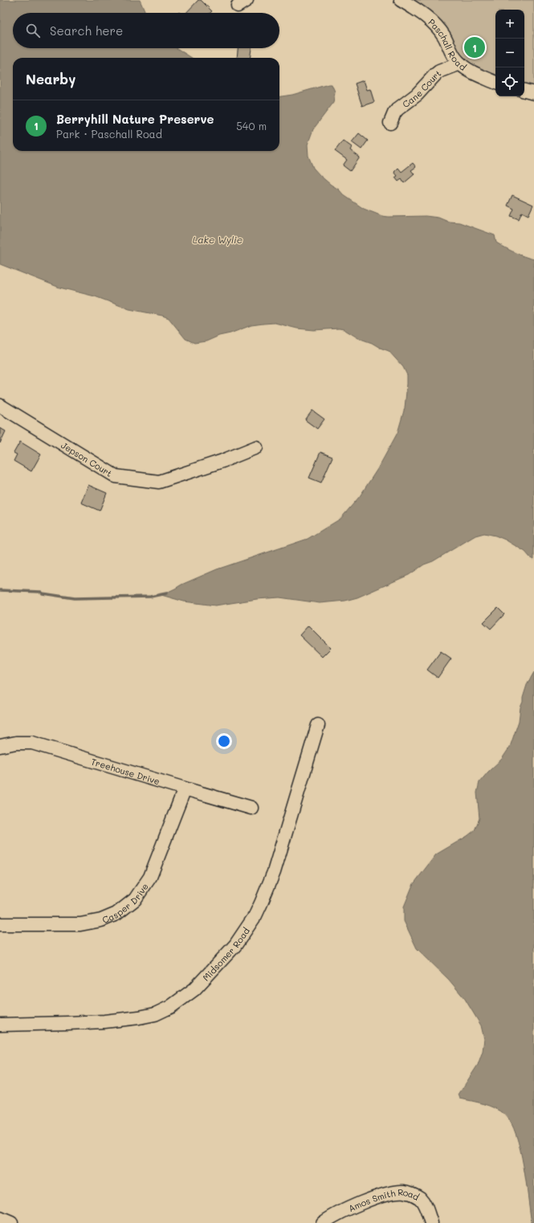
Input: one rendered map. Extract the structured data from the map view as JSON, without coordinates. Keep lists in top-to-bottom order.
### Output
{
  "streets": {
    "street": [
      "Paschall Road",
      "Cane Court",
      "Jepson Court",
      "Treehouse Drive",
      "Casper Drive",
      "Midsomer Road",
      "Amos Smith Road"
    ]
  },
  "crossings": [
    ["Paschall Road", "Cane Court"],
    ["Treehouse Drive", "Casper Drive"]
  ],
  "water": ["Lake Wylie"],
  "page": {
    "map_buttons": ["+", "−"],
    "search": "Search here",
    "pins": "1",
    "heading": "Nearby",
    "list": [
      {
        "mark": "1",
        "name": "Berryhill Nature Preserve",
        "note": "Park · Paschall Road",
        "value": "540 m"
      }
    ]
  }
}
